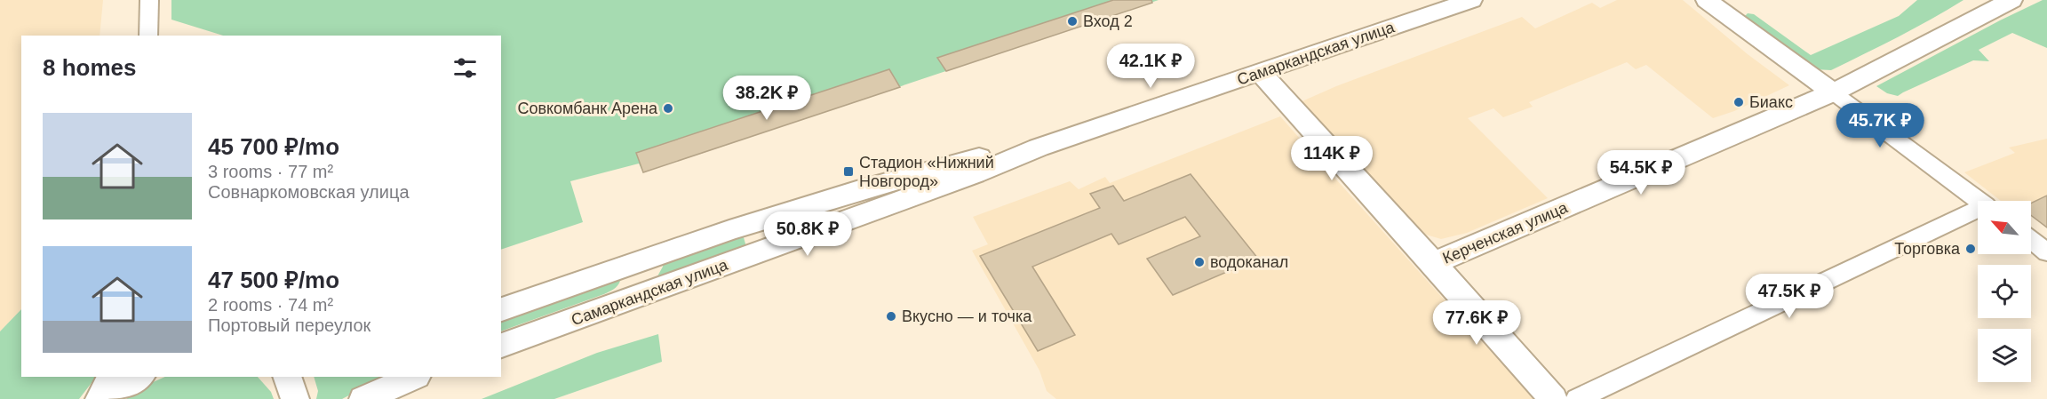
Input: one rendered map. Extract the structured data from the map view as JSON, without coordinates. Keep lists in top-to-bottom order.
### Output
{
  "streets": {
    "main road": ["Самаркандская улица", "Керченская улица"]
  },
  "places": {
    "other": [
      "Вход 2",
      "Биакс",
      "Совкомбанк Арена",
      "Торговка",
      "водоканал",
      "Вкусно — и точка"
    ],
    "transit": ["Стадион «Нижний Новгород»"]
  },
  "north": "top left",
  "page": {
    "heading": "8 homes",
    "price": [
      "42.1K ₽",
      "38.2K ₽",
      "45.7K ₽",
      "114K ₽",
      "54.5K ₽",
      "50.8K ₽",
      "47.5K ₽",
      "77.6K ₽"
    ],
    "list": [
      {
        "name": "45 700 ₽/mo",
        "note": "3 rooms · 77 m² · Совнаркомовская улица"
      },
      {
        "name": "47 500 ₽/mo",
        "note": "2 rooms · 74 m² · Портовый переулок"
      }
    ]
  }
}
